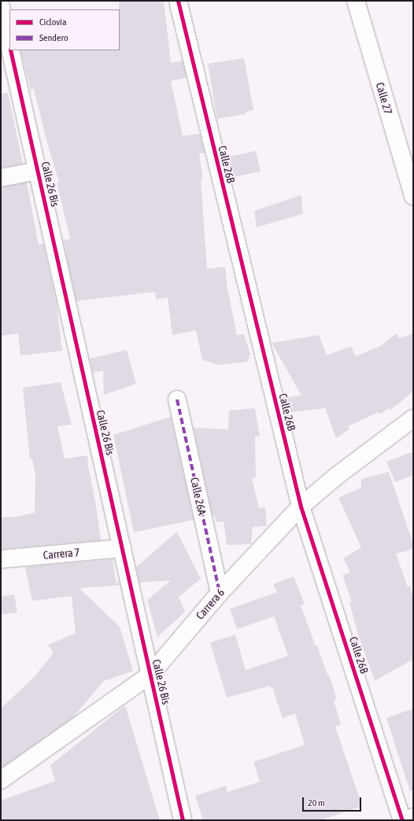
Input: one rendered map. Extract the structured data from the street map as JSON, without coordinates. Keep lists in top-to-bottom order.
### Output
{
  "streets": {
    "street": [
      "Calle 27",
      "Calle 26B",
      "Calle 26 Bis",
      "Calle 26A",
      "Carrera 7",
      "Carrera 6"
    ]
  },
  "crossings": [
    ["Calle 26B", "Carrera 6"],
    ["Calle 26 Bis", "Carrera 7"],
    ["Calle 26 Bis", "Carrera 6"],
    ["Calle 26A", "Carrera 6"]
  ],
  "legend": ["Ciclovía", "Sendero"],
  "scale_bar": "20 m"
}
